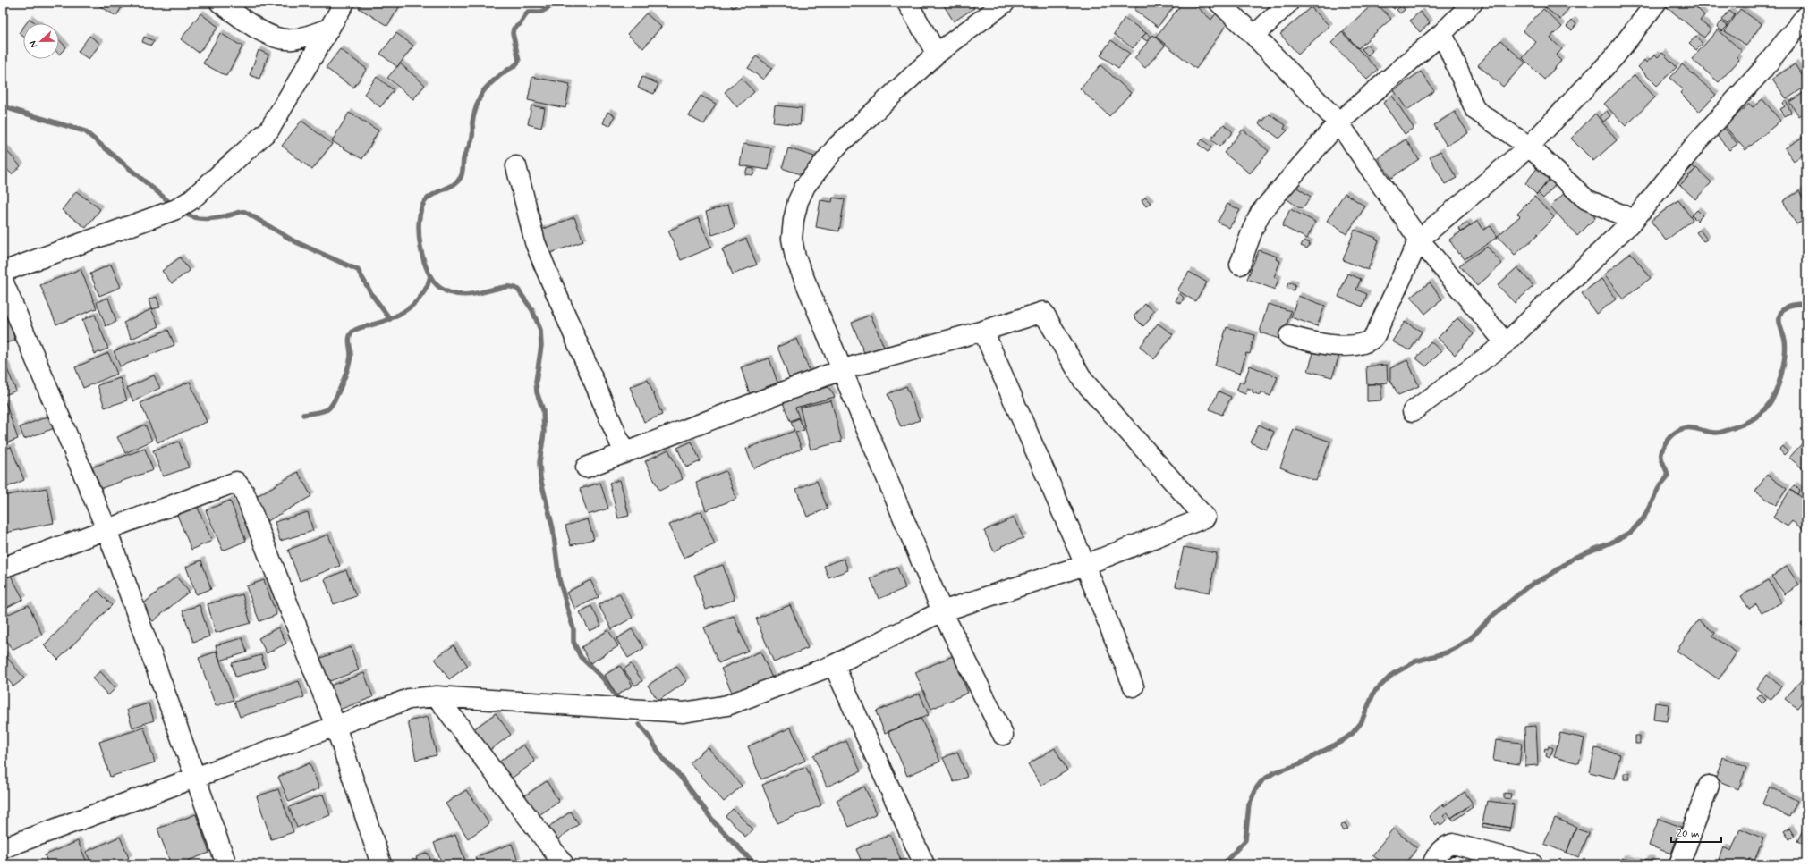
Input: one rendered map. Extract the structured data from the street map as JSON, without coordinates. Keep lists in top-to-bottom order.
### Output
{
  "scale_bar": "20 m",
  "north": "left"
}
